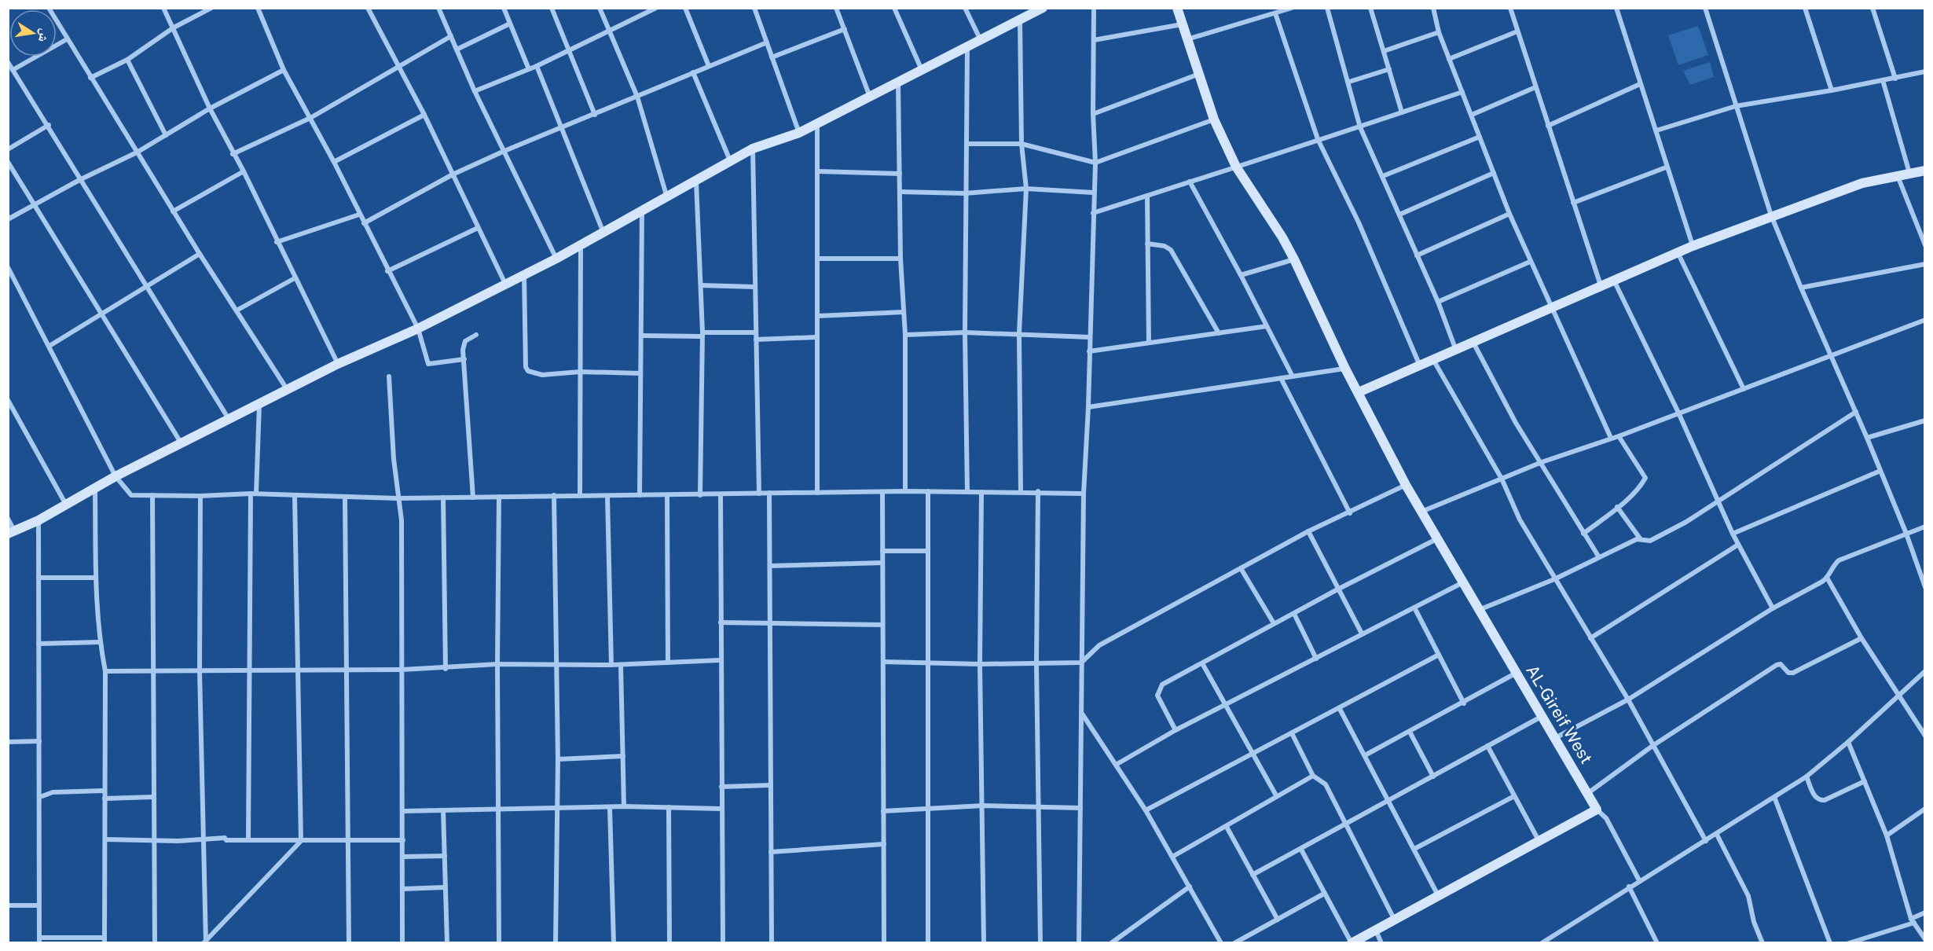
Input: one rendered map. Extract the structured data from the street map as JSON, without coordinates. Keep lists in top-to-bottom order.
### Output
{
  "streets": {
    "street": ["AL-Gireif West"]
  },
  "north": "right"
}
